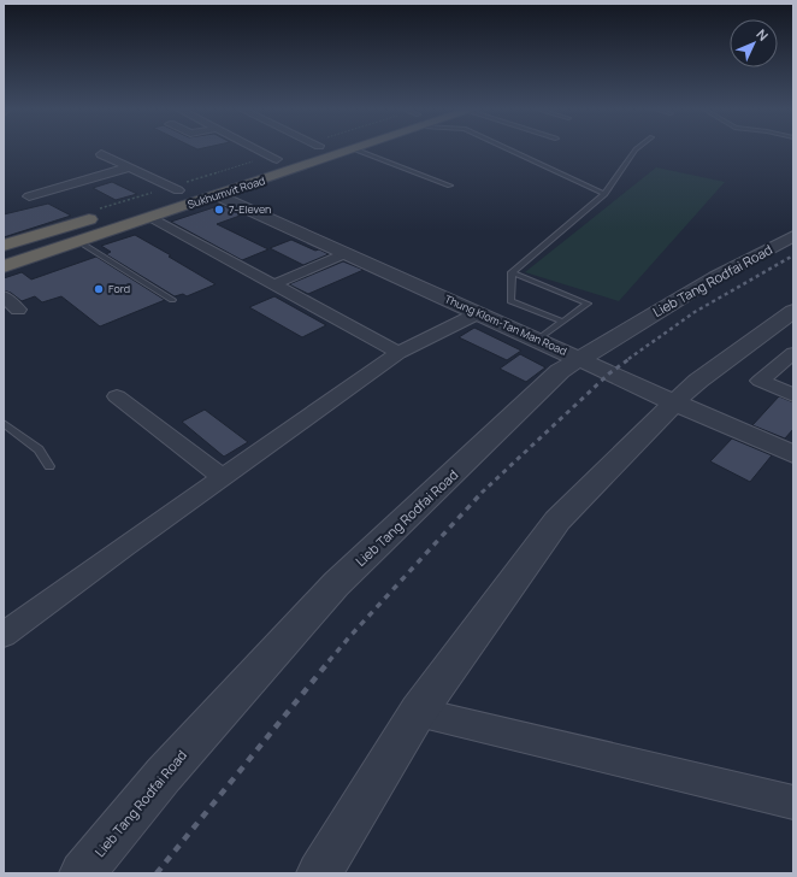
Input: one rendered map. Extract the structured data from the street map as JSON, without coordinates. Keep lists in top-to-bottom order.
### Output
{
  "streets": {
    "highway": ["Sukhumvit Road"],
    "street": ["Lieb Tang Rodfai Road", "Thung Klom-Tan Man Road"]
  },
  "crossings": [
    ["Sukhumvit Road", "Thung Klom-Tan Man Road"],
    ["Lieb Tang Rodfai Road", "Thung Klom-Tan Man Road"]
  ],
  "places": ["7-Eleven", "Ford"],
  "north": "top right"
}
